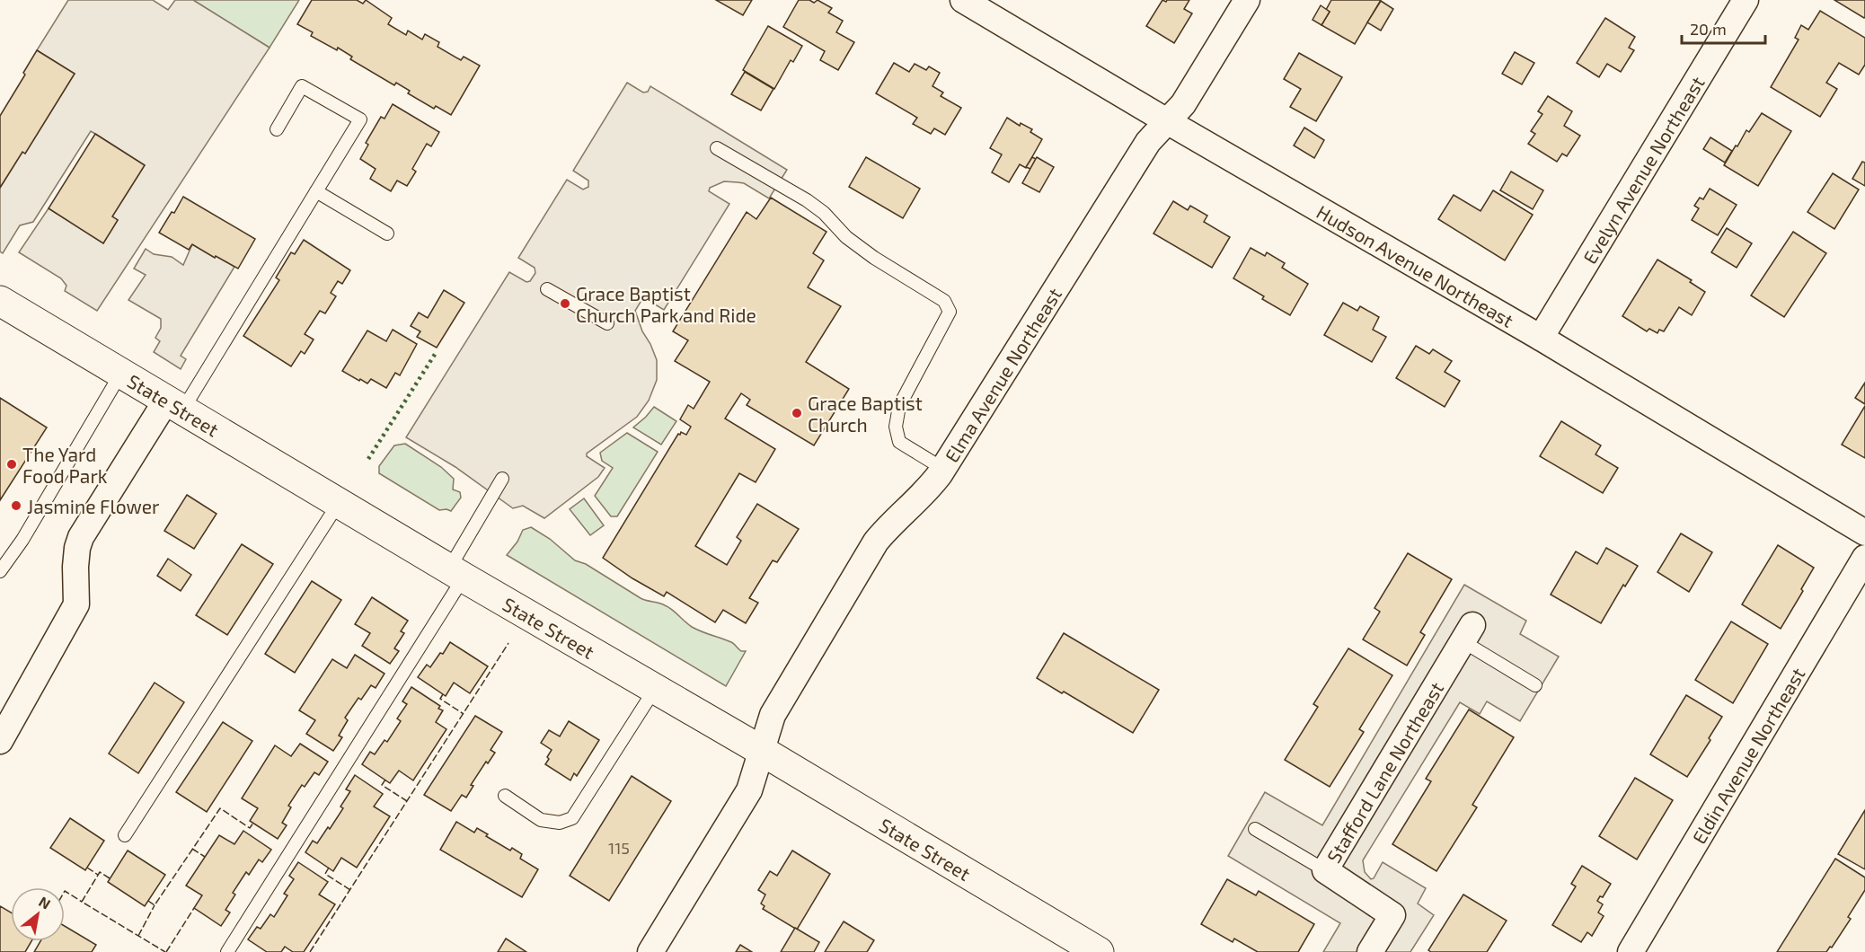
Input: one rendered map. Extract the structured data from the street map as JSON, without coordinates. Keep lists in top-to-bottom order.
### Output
{
  "streets": {
    "main road": ["State Street"],
    "street": [
      "Evelyn Avenue Northeast",
      "Hudson Avenue Northeast",
      "Elma Avenue Northeast",
      "Eldin Avenue Northeast",
      "Stafford Lane Northeast"
    ]
  },
  "crossings": [
    ["Evelyn Avenue Northeast", "Hudson Avenue Northeast"],
    ["Hudson Avenue Northeast", "Elma Avenue Northeast"],
    ["Elma Avenue Northeast", "State Street"]
  ],
  "places": [
    "Grace Baptist Church Park and Ride",
    "Grace Baptist Church",
    "The Yard Food Park",
    "Jasmine Flower"
  ],
  "house_numbers": ["115"],
  "scale_bar": "20 m",
  "north": "top right"
}
